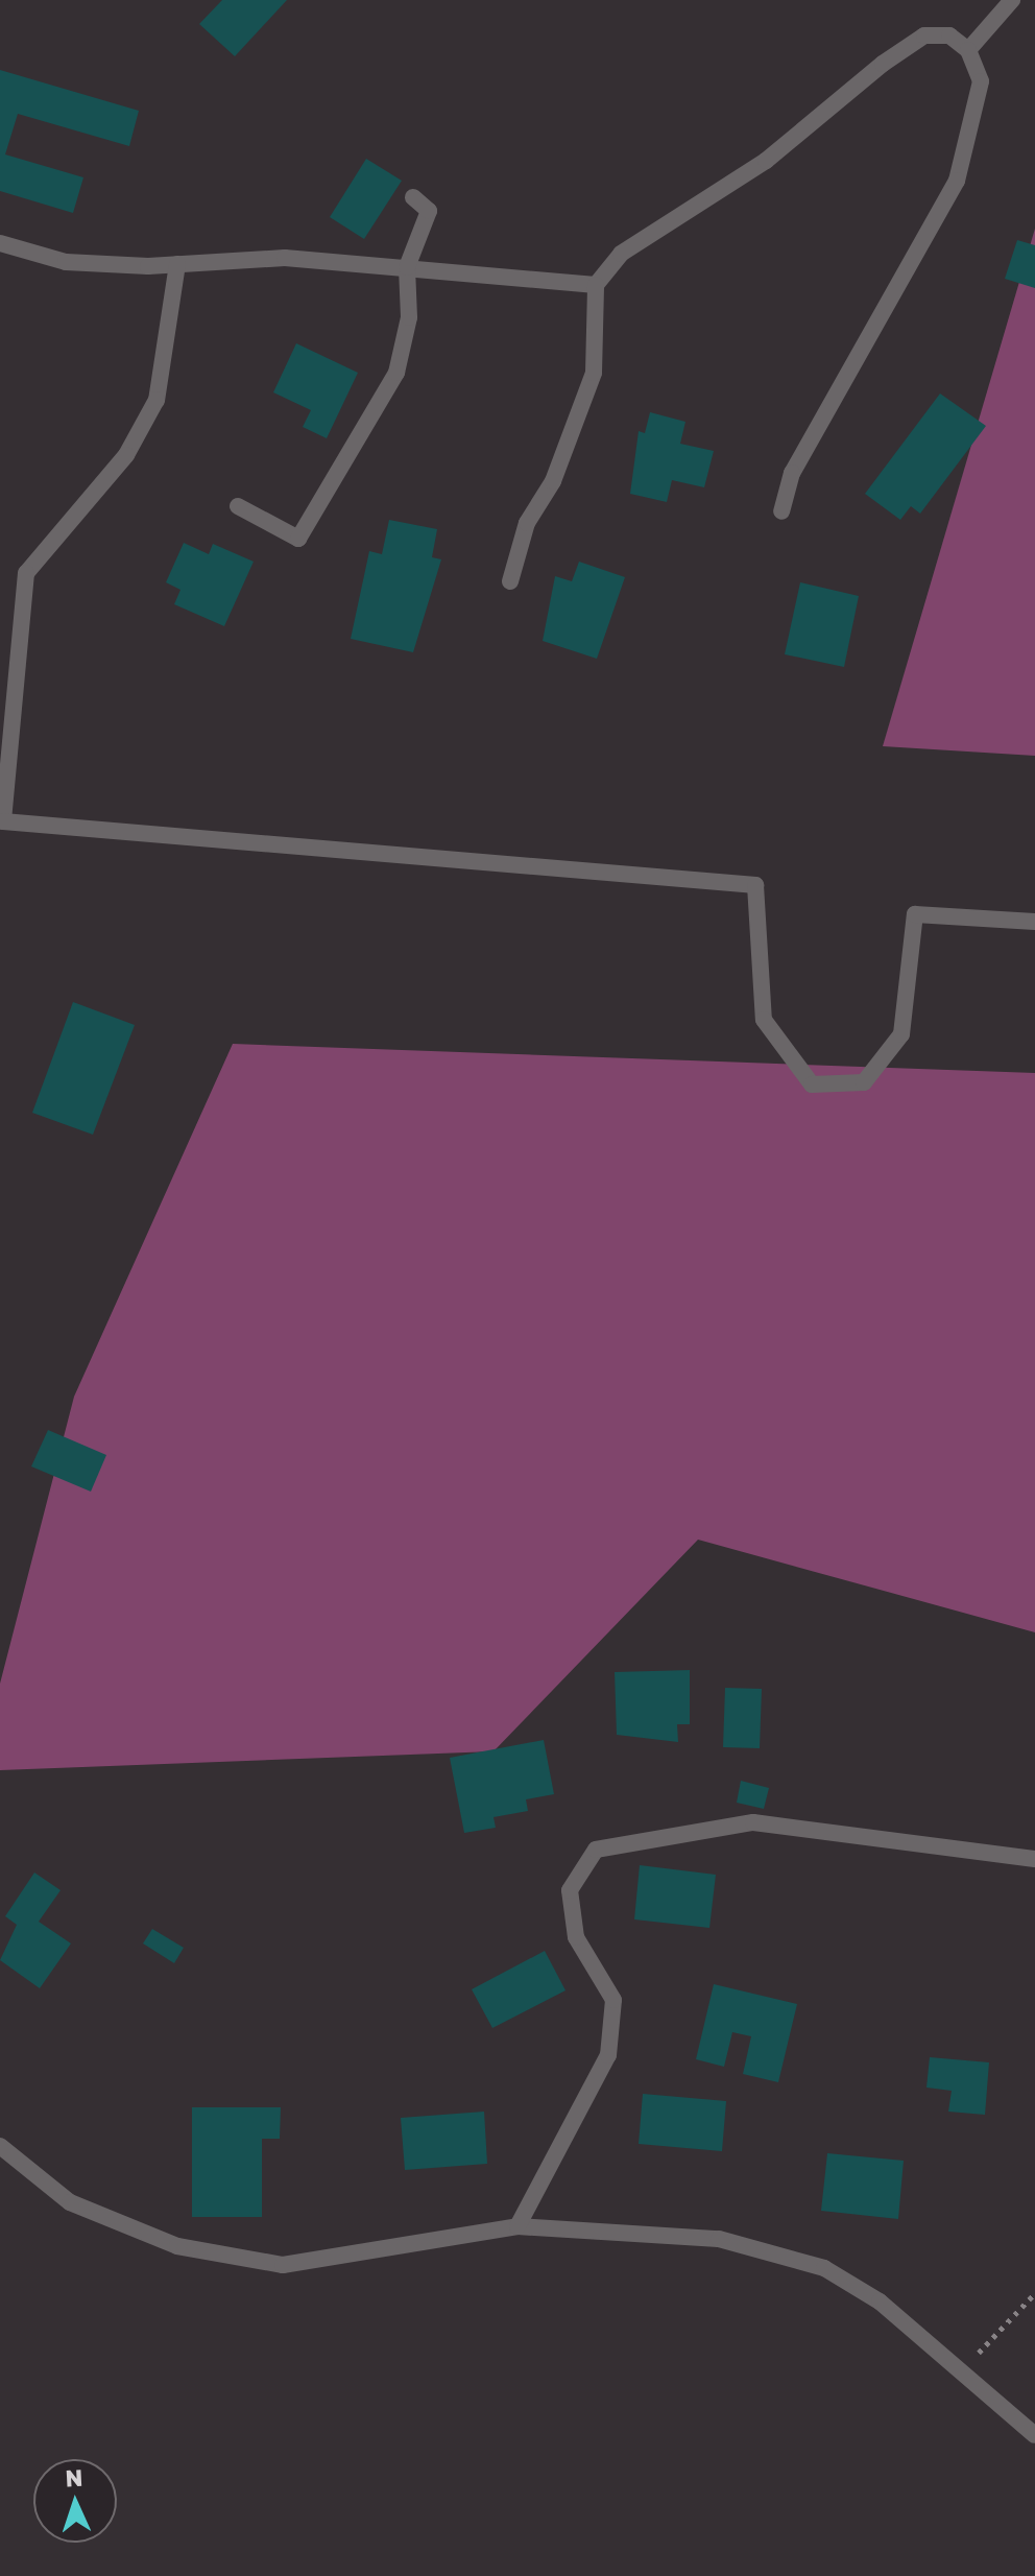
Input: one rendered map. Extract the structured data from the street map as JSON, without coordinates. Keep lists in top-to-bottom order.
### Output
{
  "north": "top"
}
